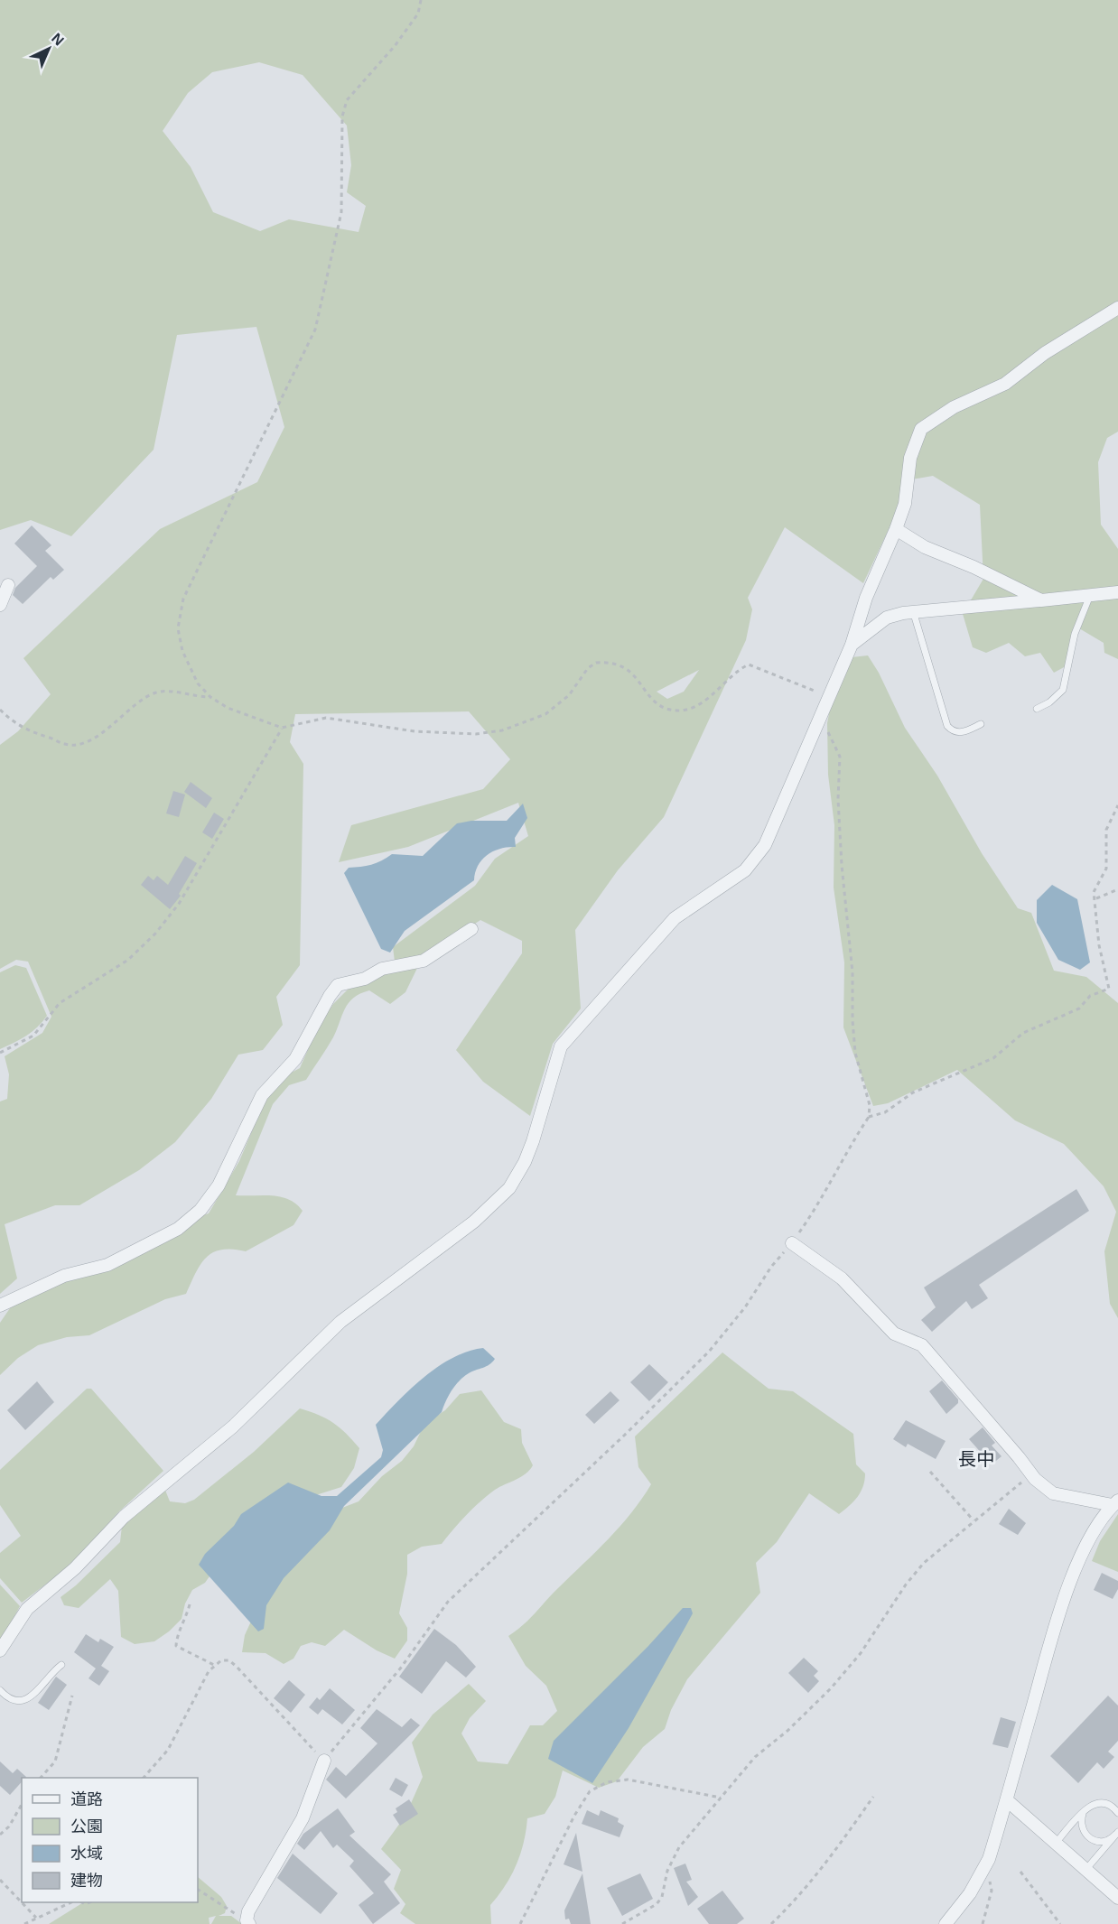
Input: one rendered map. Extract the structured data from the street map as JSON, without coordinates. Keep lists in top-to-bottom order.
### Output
{
  "districts": ["長中"],
  "legend": [
    "道路",
    "公園",
    "水域",
    "建物"
  ],
  "north": "top right"
}
